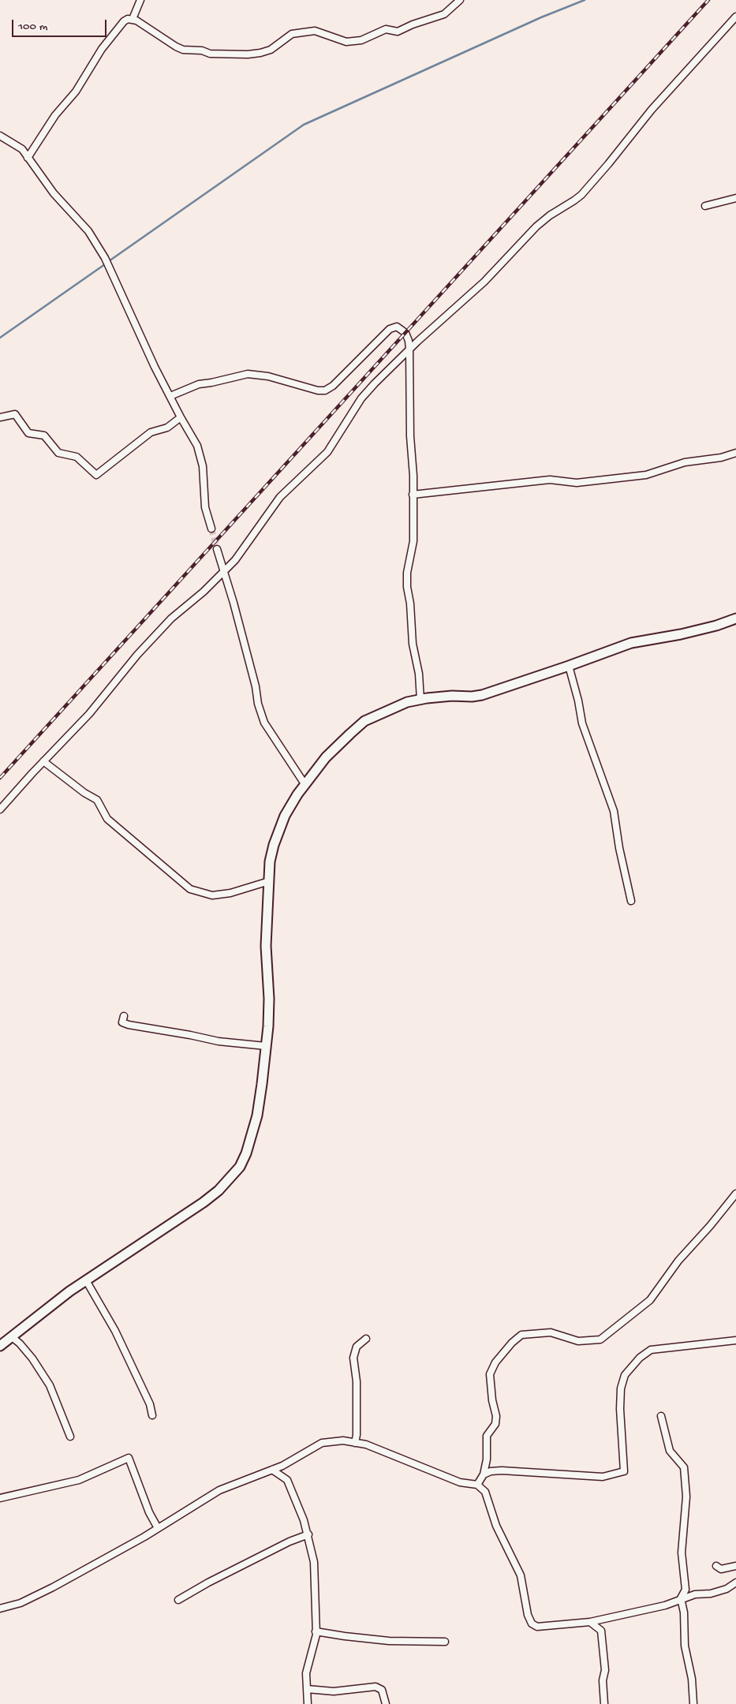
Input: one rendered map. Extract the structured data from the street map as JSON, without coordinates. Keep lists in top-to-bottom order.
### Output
{
  "scale_bar": "100 m"
}
